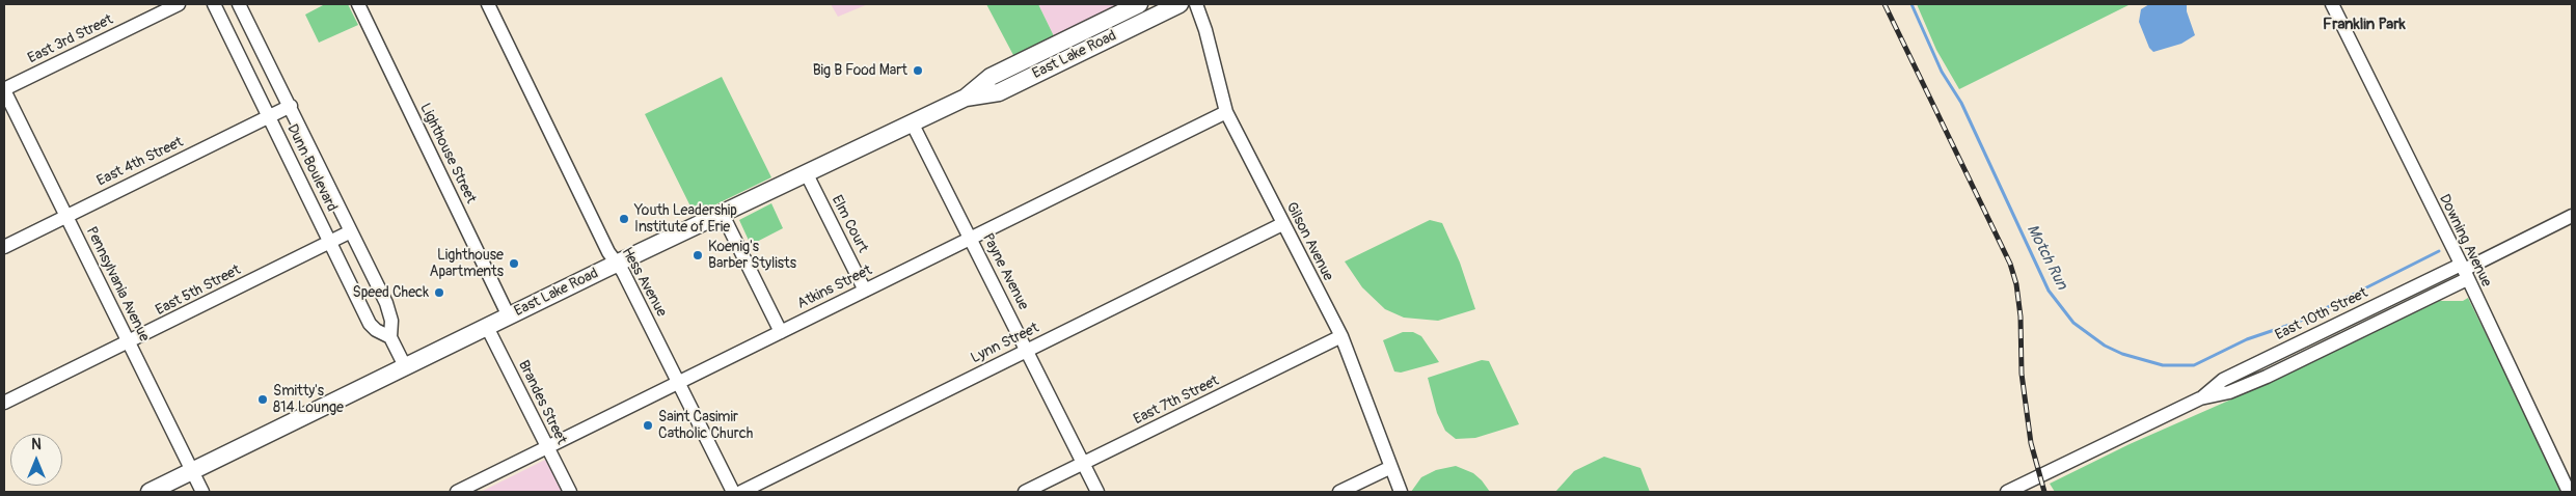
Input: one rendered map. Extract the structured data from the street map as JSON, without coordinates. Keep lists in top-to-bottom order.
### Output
{
  "streets": {
    "main road": ["East Lake Road"],
    "street": [
      "East 3rd Street",
      "Lighthouse Street",
      "East 4th Street",
      "Dunn Boulevard",
      "Elm Court",
      "Downing Avenue",
      "Gilson Avenue",
      "Payne Avenue",
      "Hess Avenue",
      "Pennsylvania Avenue",
      "Atkins Street",
      "East 5th Street",
      "Lynn Street",
      "East 7th Street",
      "Brandes Street"
    ]
  },
  "crossings": [
    ["East 3rd Street", "Pennsylvania Avenue"],
    ["East Lake Road", "Lighthouse Street"],
    ["East Lake Road", "Dunn Boulevard"],
    ["East Lake Road", "Elm Court"],
    ["East Lake Road", "Payne Avenue"],
    ["East Lake Road", "Hess Avenue"],
    ["East Lake Road", "Pennsylvania Avenue"],
    ["East Lake Road", "Brandes Street"],
    ["East 4th Street", "Dunn Boulevard"],
    ["East 4th Street", "Pennsylvania Avenue"],
    ["Dunn Boulevard", "East 5th Street"],
    ["Elm Court", "Atkins Street"],
    ["Gilson Avenue", "Atkins Street"],
    ["Gilson Avenue", "Lynn Street"],
    ["Gilson Avenue", "East 7th Street"],
    ["Payne Avenue", "Atkins Street"],
    ["Payne Avenue", "Lynn Street"],
    ["Payne Avenue", "East 7th Street"],
    ["Hess Avenue", "Atkins Street"],
    ["Pennsylvania Avenue", "East 5th Street"],
    ["Atkins Street", "Brandes Street"]
  ],
  "districts": ["Franklin Park"],
  "water": ["Motch Run"],
  "places": [
    "Big B Food Mart",
    "Youth Leadership Institute of Erie",
    "Koenig's Barber Stylists",
    "Lighthouse Apartments",
    "Speed Check",
    "Smitty's 814 Lounge",
    "Saint Casimir Catholic Church"
  ],
  "north": "top"
}
